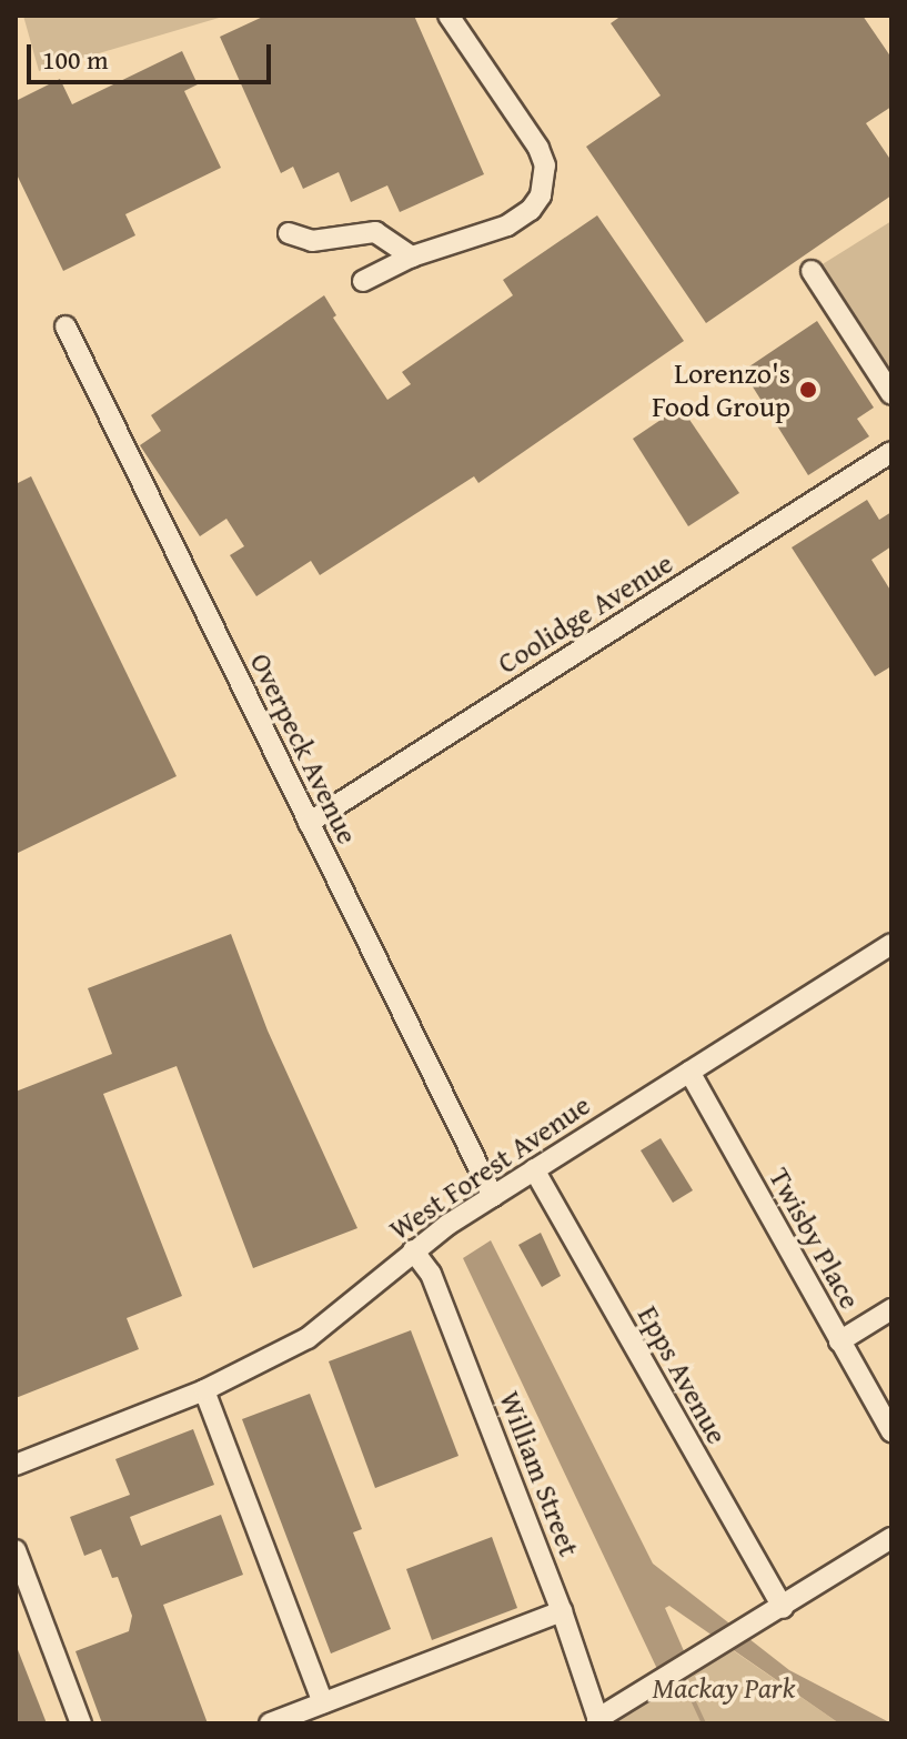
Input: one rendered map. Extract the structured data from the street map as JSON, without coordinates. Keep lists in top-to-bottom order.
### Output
{
  "streets": {
    "street": [
      "Coolidge Avenue",
      "Overpeck Avenue",
      "West Forest Avenue",
      "Twisby Place",
      "Epps Avenue",
      "William Street"
    ]
  },
  "crossings": [
    ["Coolidge Avenue", "Overpeck Avenue"],
    ["Overpeck Avenue", "West Forest Avenue"],
    ["West Forest Avenue", "Twisby Place"],
    ["West Forest Avenue", "Epps Avenue"],
    ["West Forest Avenue", "William Street"]
  ],
  "parks": ["Mackay Park"],
  "places": ["Lorenzo's Food Group"],
  "scale_bar": "100 m"
}
